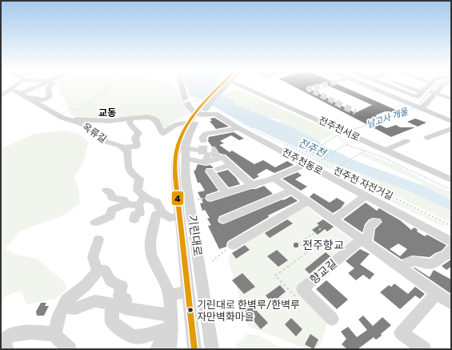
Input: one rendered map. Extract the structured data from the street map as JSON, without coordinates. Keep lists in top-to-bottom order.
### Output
{
  "streets": {
    "street": [
      "전주천서로",
      "옥류길",
      "전주천동로",
      "기린대로",
      "향교길"
    ],
    "path": ["전주천 자전거길"]
  },
  "crossings": [
    ["전주천동로", "기린대로"]
  ],
  "districts": ["교동"],
  "water": ["남고사 개울", "전주천"],
  "places": ["전주향교", "기린대로 한벽루/한벽루 자만벽화마을"],
  "lines": ["transit line 4"]
}
